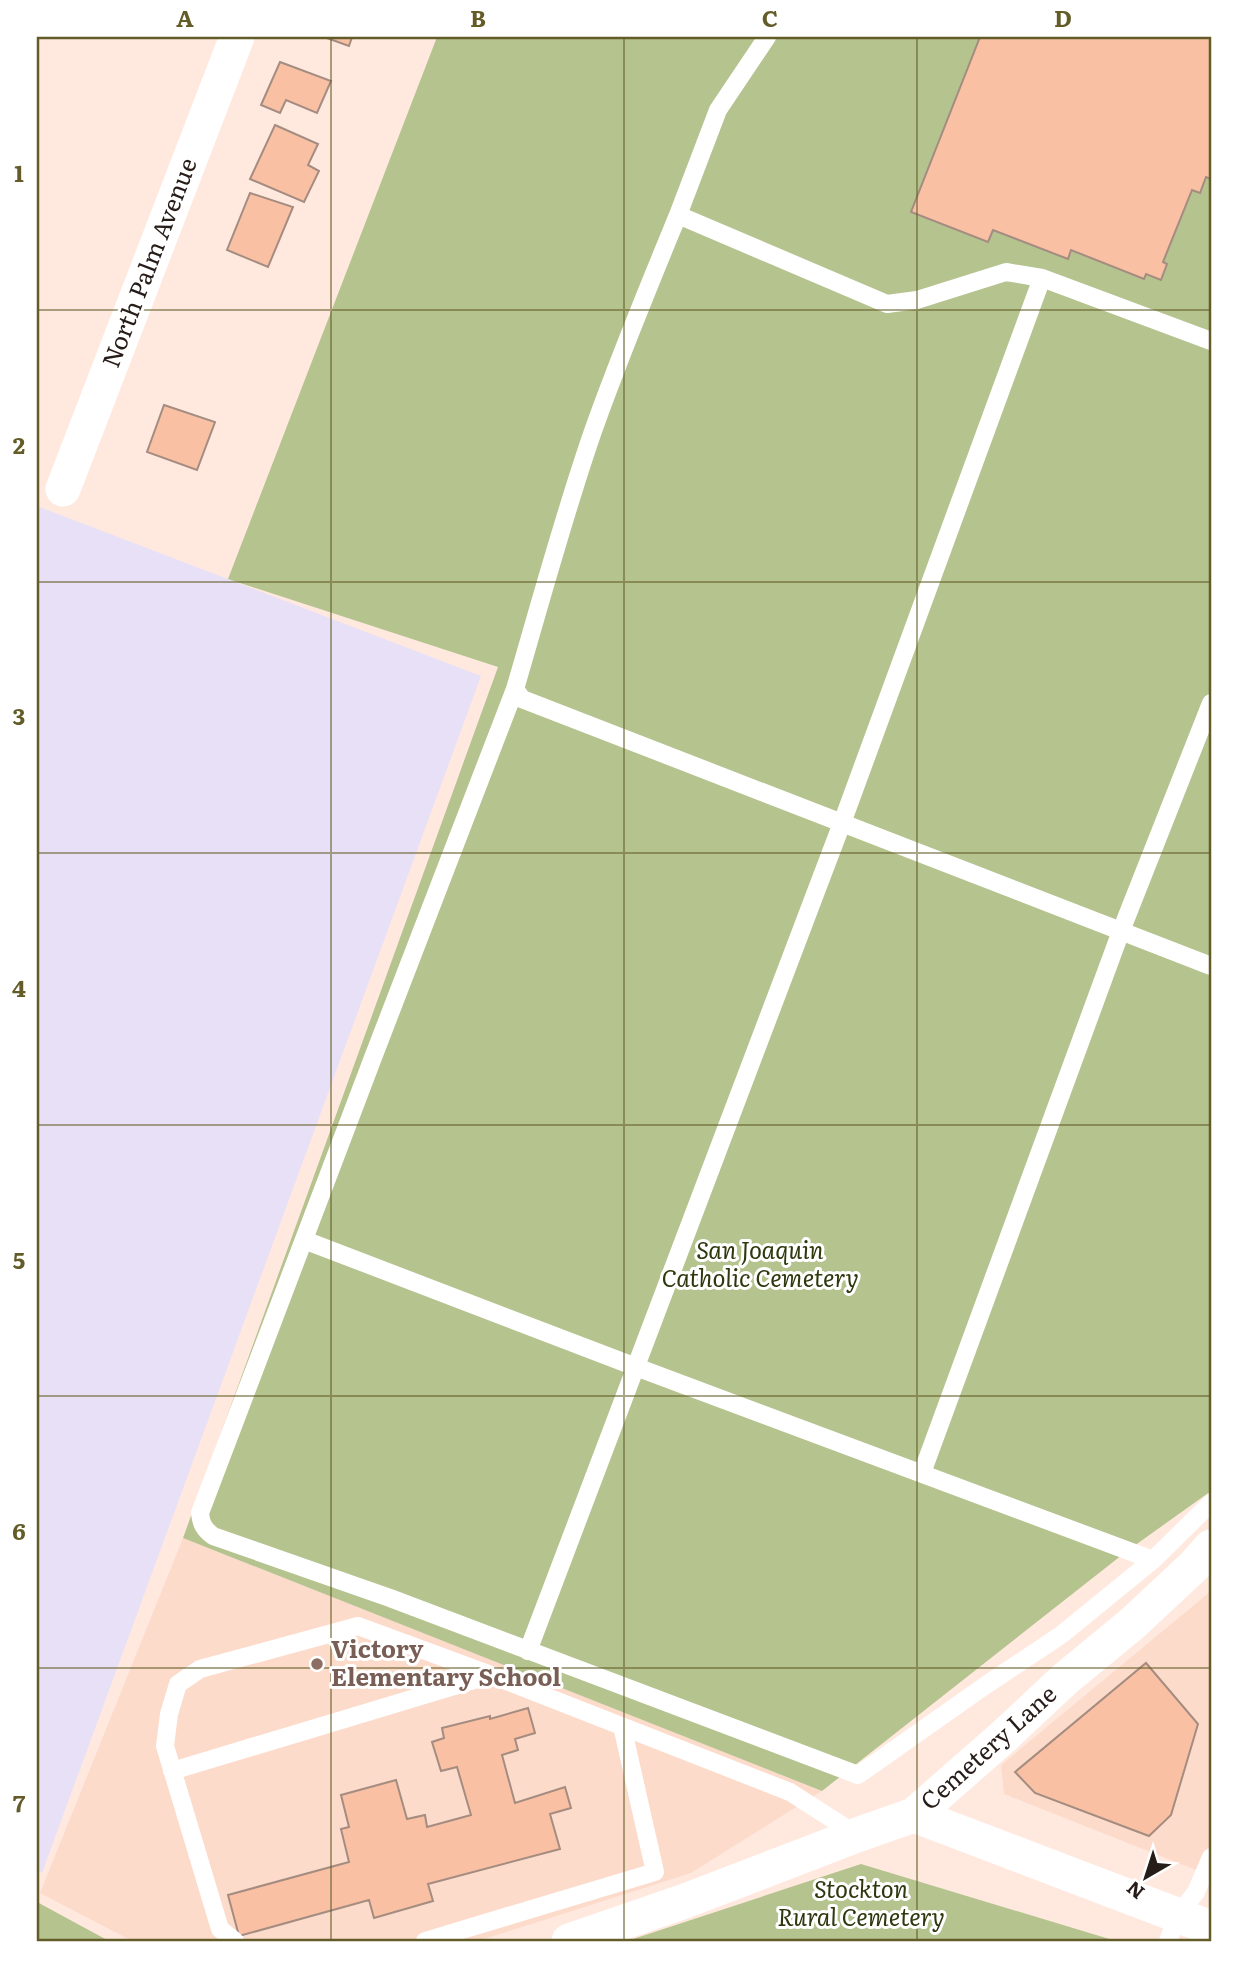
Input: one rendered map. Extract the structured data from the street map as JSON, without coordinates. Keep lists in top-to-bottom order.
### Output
{
  "streets": {
    "street": ["North Palm Avenue", "Cemetery Lane"]
  },
  "parks": ["San Joaquin Catholic Cemetery", "Stockton Rural Cemetery"],
  "places": ["Victory Elementary School"],
  "north": "bottom left",
  "grid": {
    "columns": [
      "A",
      "B",
      "C",
      "D"
    ],
    "rows": [
      "1",
      "2",
      "3",
      "4",
      "5",
      "6",
      "7"
    ]
  }
}
